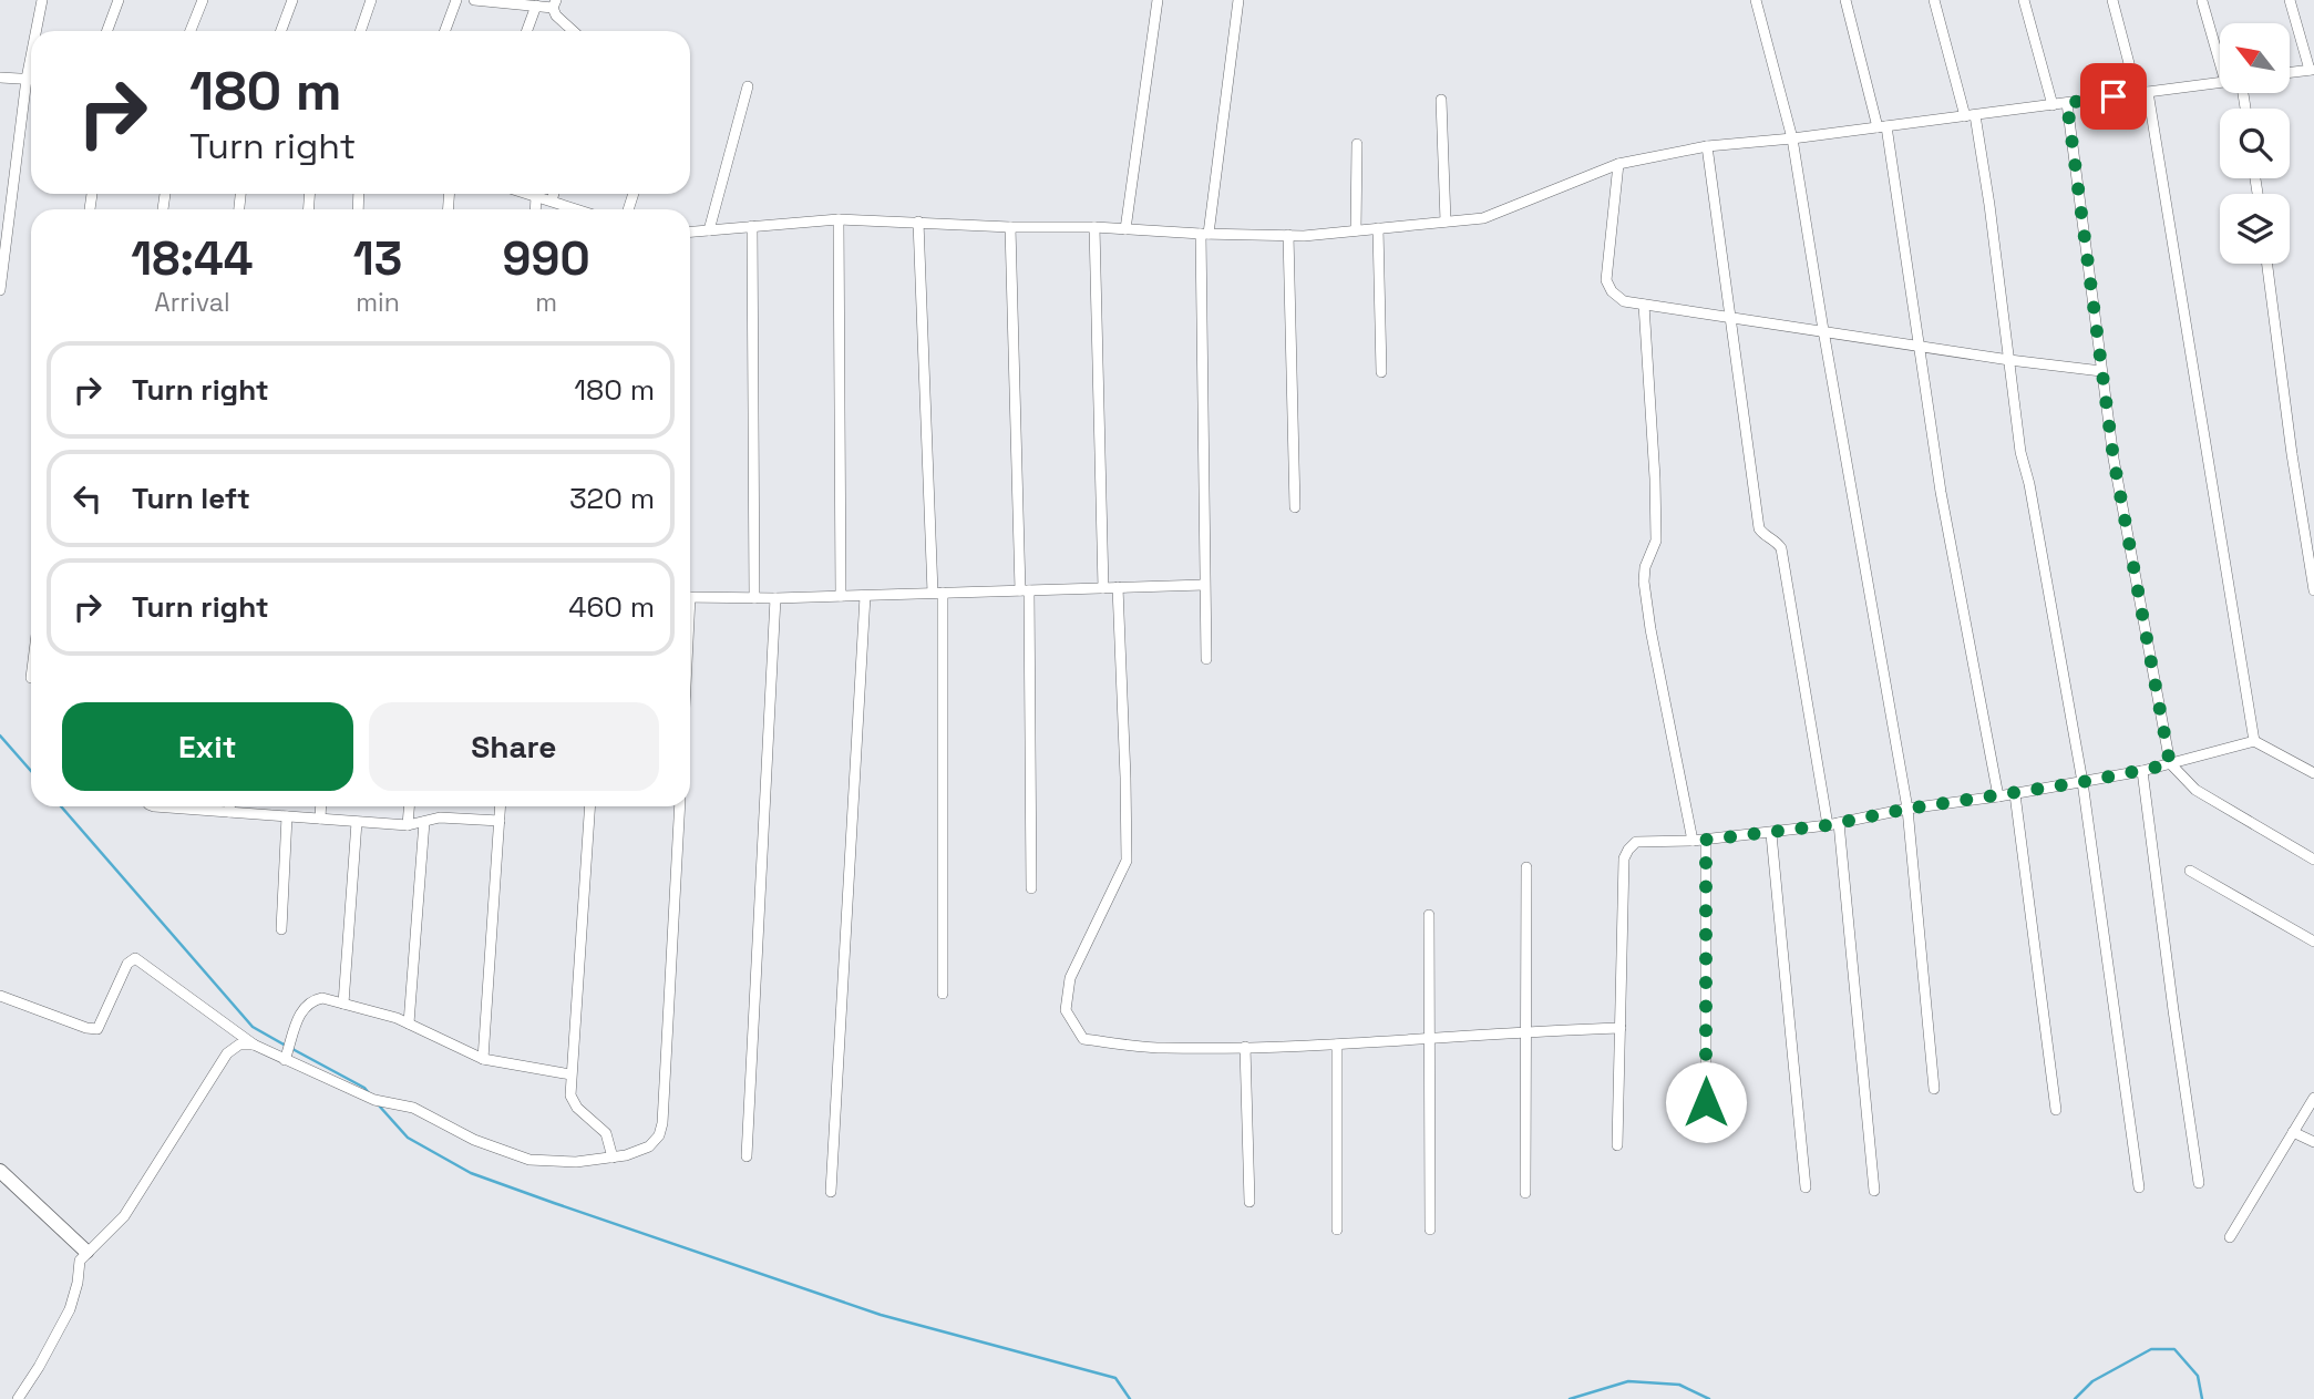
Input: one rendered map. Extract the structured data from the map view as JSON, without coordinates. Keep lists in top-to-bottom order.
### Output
{
  "north": "top left",
  "page": {
    "turn": ["180 m", "Turn right"],
    "eta": [
      "18:44",
      "Arrival",
      "13",
      "min",
      "990",
      "m"
    ],
    "list": [
      {
        "name": "Turn right",
        "value": "180 m"
      },
      {
        "name": "Turn left",
        "value": "320 m"
      },
      {
        "name": "Turn right",
        "value": "460 m"
      }
    ],
    "buttons": ["Exit", "Share"]
  }
}
